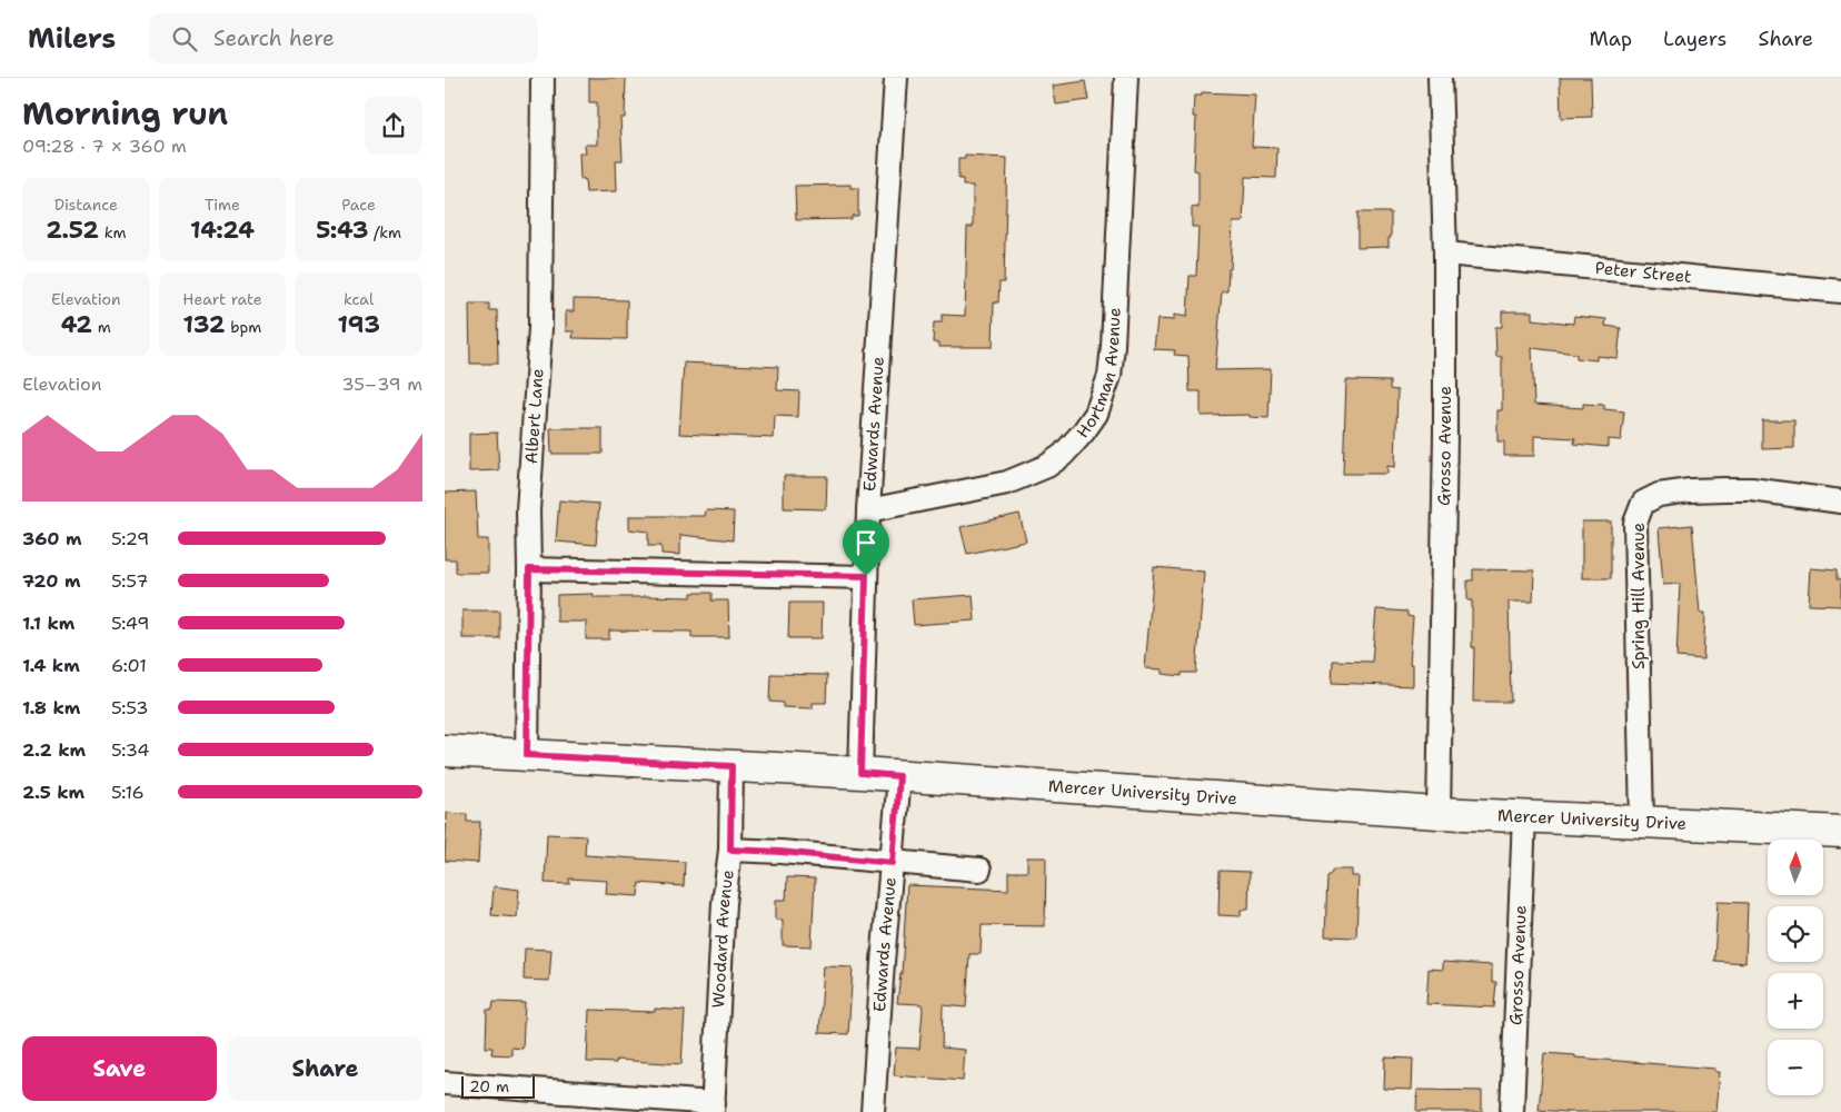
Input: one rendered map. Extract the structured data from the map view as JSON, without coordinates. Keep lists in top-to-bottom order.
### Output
{
  "streets": {
    "main road": ["Mercer University Drive"],
    "street": [
      "Peter Street",
      "Hortman Avenue",
      "Albert Lane",
      "Edwards Avenue",
      "Grosso Avenue",
      "Spring Hill Avenue",
      "Woodard Avenue"
    ]
  },
  "crossings": [
    ["Peter Street", "Grosso Avenue"],
    ["Hortman Avenue", "Edwards Avenue"],
    ["Albert Lane", "Mercer University Drive"],
    ["Edwards Avenue", "Mercer University Drive"],
    ["Grosso Avenue", "Mercer University Drive"],
    ["Spring Hill Avenue", "Mercer University Drive"],
    ["Mercer University Drive", "Woodard Avenue"]
  ],
  "scale_bar": "20 m",
  "north": "top",
  "page": {
    "header": "Milers",
    "search": "Search here",
    "nav": ["Map", "Layers", "Share"],
    "heading": ["Morning run", "09:28 · 7 × 360 m"],
    "stats": [
      ["Distance", "2.52 km"],
      ["Time", "14:24"],
      ["Pace", "5:43 /km"],
      ["Elevation", "42 m"],
      ["Heart rate", "132 bpm"],
      ["kcal", "193"]
    ],
    "chart": ["Elevation", "35–39 m"],
    "list": [
      {
        "name": "360 m",
        "note": "5:29"
      },
      {
        "name": "720 m",
        "note": "5:57"
      },
      {
        "name": "1.1 km",
        "note": "5:49"
      },
      {
        "name": "1.4 km",
        "note": "6:01"
      },
      {
        "name": "1.8 km",
        "note": "5:53"
      },
      {
        "name": "2.2 km",
        "note": "5:34"
      },
      {
        "name": "2.5 km",
        "note": "5:16"
      }
    ],
    "map_buttons": ["+", "−"],
    "buttons": ["Save", "Share"],
    "scale": "20 m"
  }
}
